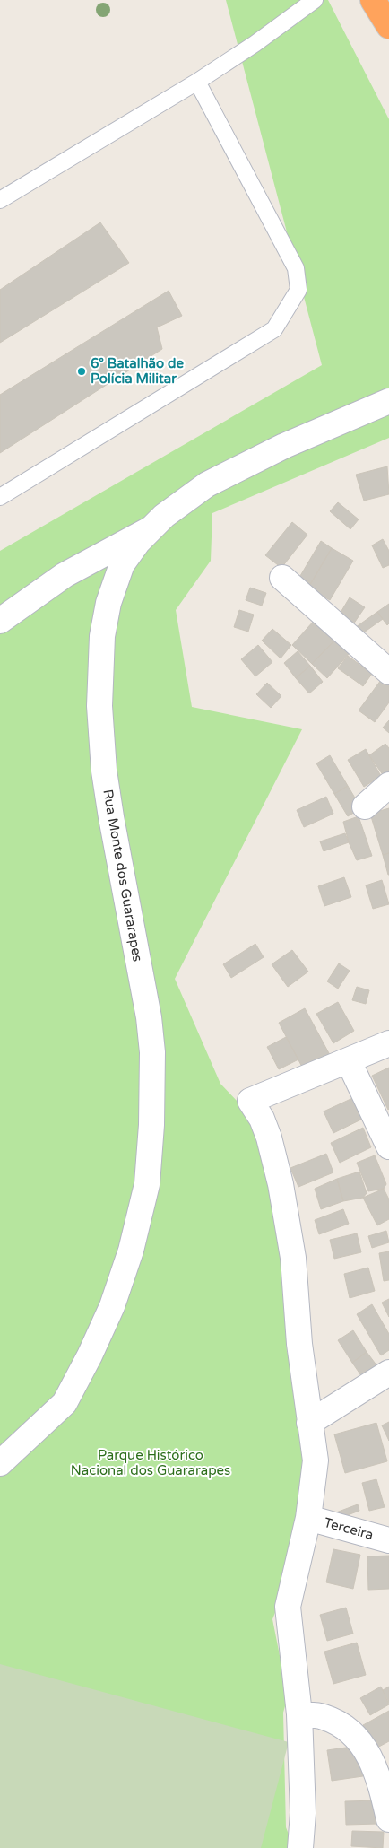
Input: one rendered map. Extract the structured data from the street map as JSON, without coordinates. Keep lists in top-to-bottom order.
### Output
{
  "streets": {
    "street": ["Rua Monte dos Guararapes", "Terceira"]
  },
  "parks": ["Parque Histórico Nacional dos Guararapes"],
  "places": ["6° Batalhão de Polícia Militar"]
}
